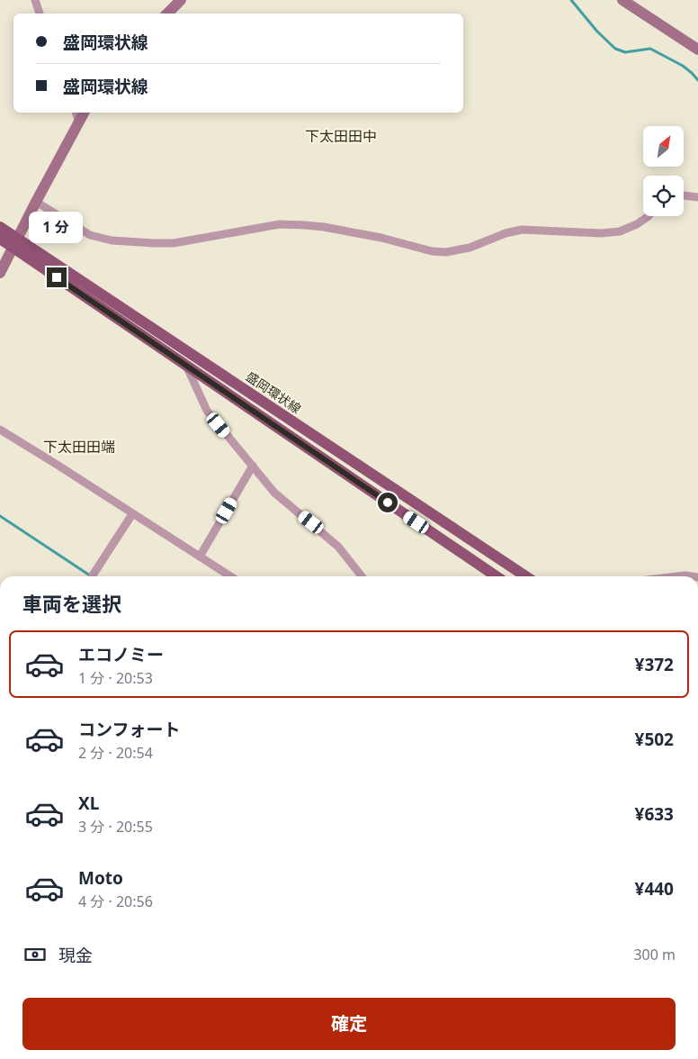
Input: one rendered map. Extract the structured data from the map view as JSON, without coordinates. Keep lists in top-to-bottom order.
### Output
{
  "streets": {
    "main road": ["盛岡環状線"]
  },
  "districts": ["下太田田中", "下太田田端"],
  "north": "top right",
  "page": {
    "banner": ["盛岡環状線", "盛岡環状線"],
    "bubble": "1 分",
    "heading": "車両を選択",
    "list": [
      {
        "name": "エコノミー",
        "note": "1 分 · 20:53",
        "value": "¥372"
      },
      {
        "name": "コンフォート",
        "note": "2 分 · 20:54",
        "value": "¥502"
      },
      {
        "name": "XL",
        "note": "3 分 · 20:55",
        "value": "¥633"
      },
      {
        "name": "Moto",
        "note": "4 分 · 20:56",
        "value": "¥440"
      }
    ],
    "pay": ["現金", "300 m"],
    "buttons": "確定"
  }
}
